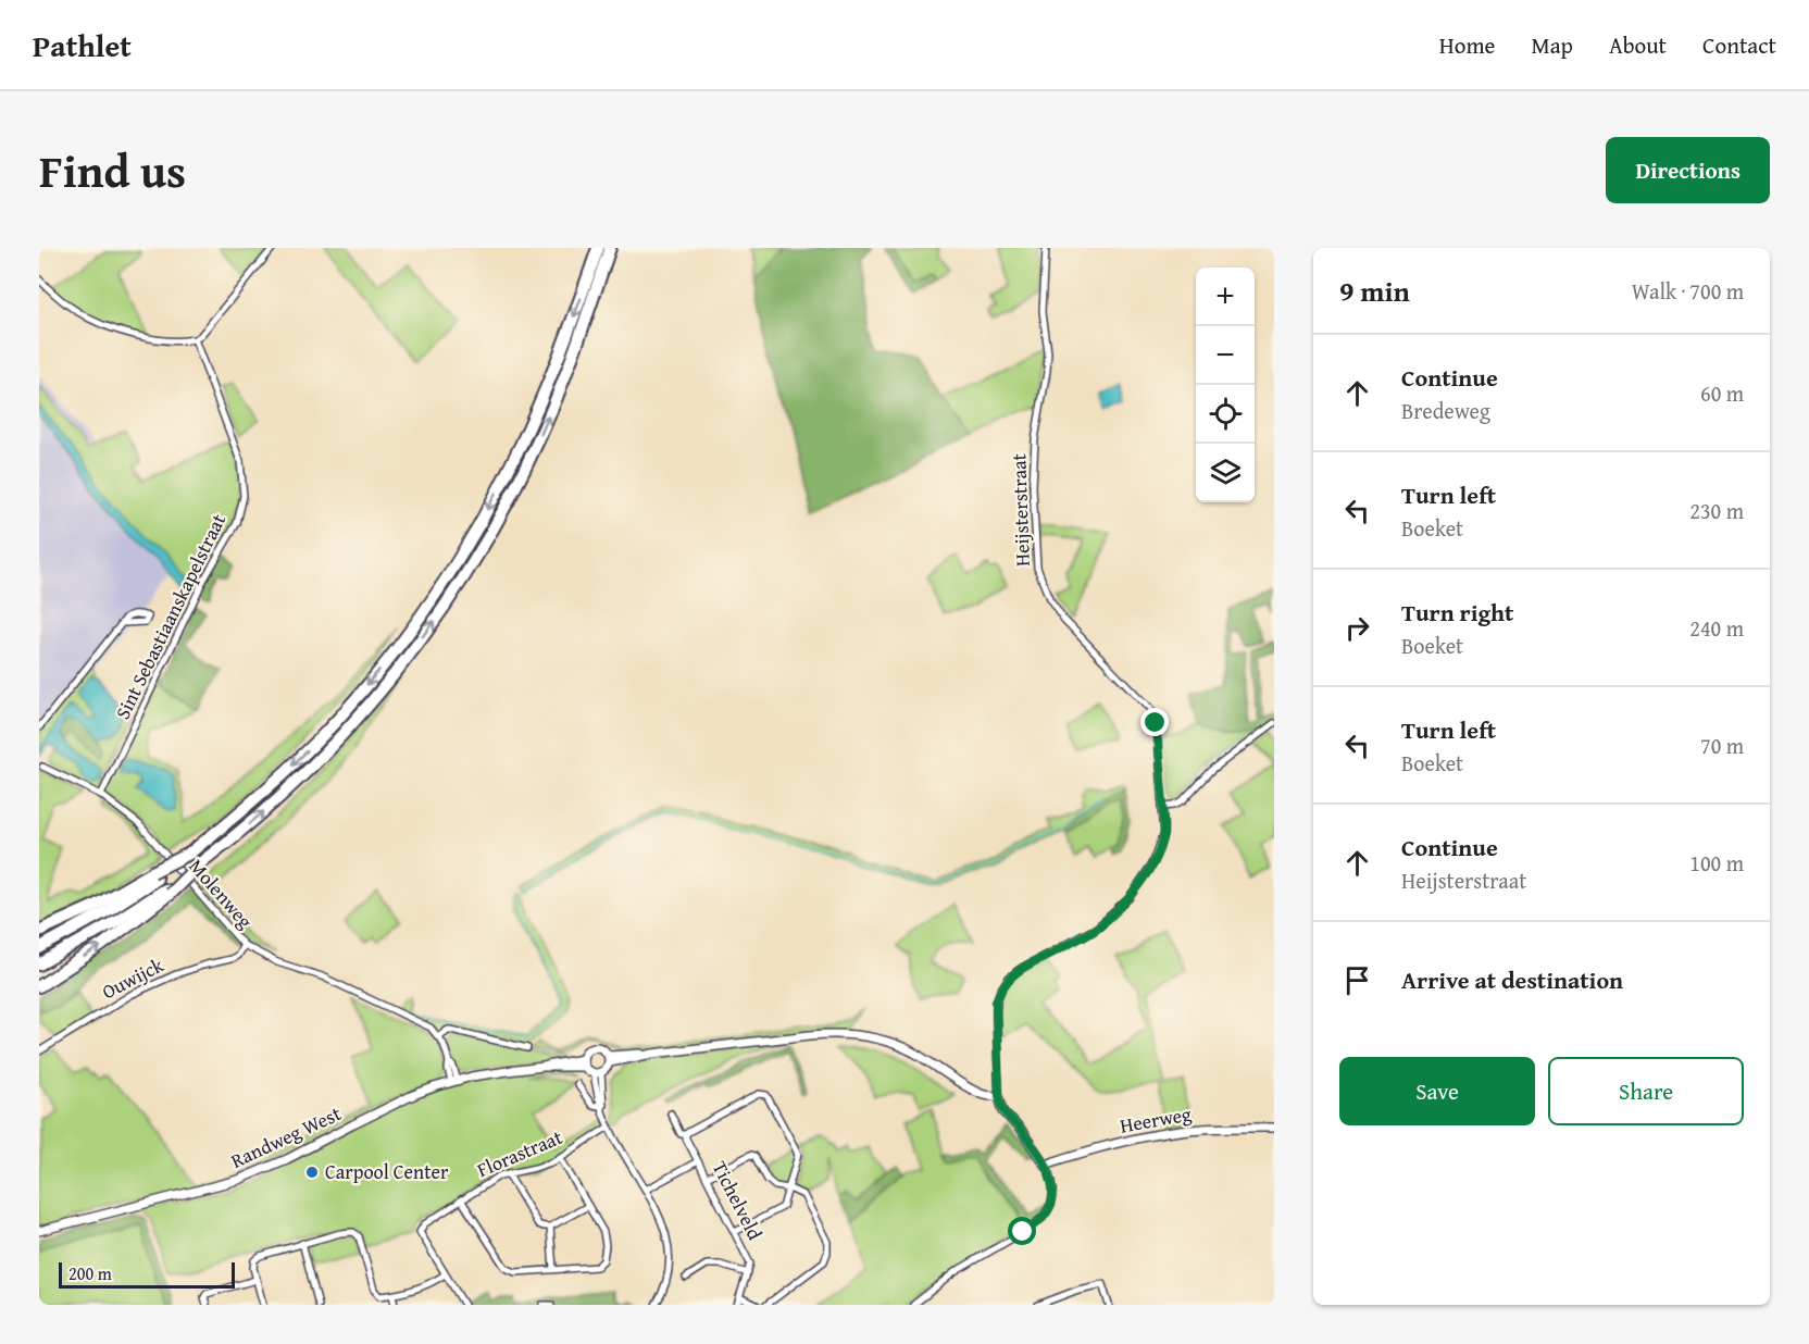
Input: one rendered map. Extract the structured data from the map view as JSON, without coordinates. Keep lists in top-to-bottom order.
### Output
{
  "streets": {
    "street": [
      "Heijsterstraat",
      "Sint Sebastiaanskapelstraat",
      "Molenweg",
      "Ouwijck",
      "Heerweg",
      "Randweg West",
      "Florastraat",
      "Tichelveld"
    ]
  },
  "crossings": [
    ["Sint Sebastiaanskapelstraat", "Molenweg"],
    ["Molenweg", "Ouwijck"]
  ],
  "places": ["Carpool Center"],
  "scale_bar": "200 m",
  "page": {
    "header": "Pathlet",
    "nav": [
      "Home",
      "Map",
      "About",
      "Contact"
    ],
    "title": "Find us",
    "buttons": [
      "Directions",
      ["Save", "Share"]
    ],
    "heading": ["9 min", "Walk · 700 m"],
    "map_buttons": ["+", "−"],
    "list": [
      ["Continue", "Bredeweg", "60 m"],
      ["Turn left", "Boeket", "230 m"],
      ["Turn right", "Boeket", "240 m"],
      ["Turn left", "Boeket", "70 m"],
      ["Continue", "Heijsterstraat", "100 m"],
      "Arrive at destination"
    ],
    "scale": "200 m"
  }
}
